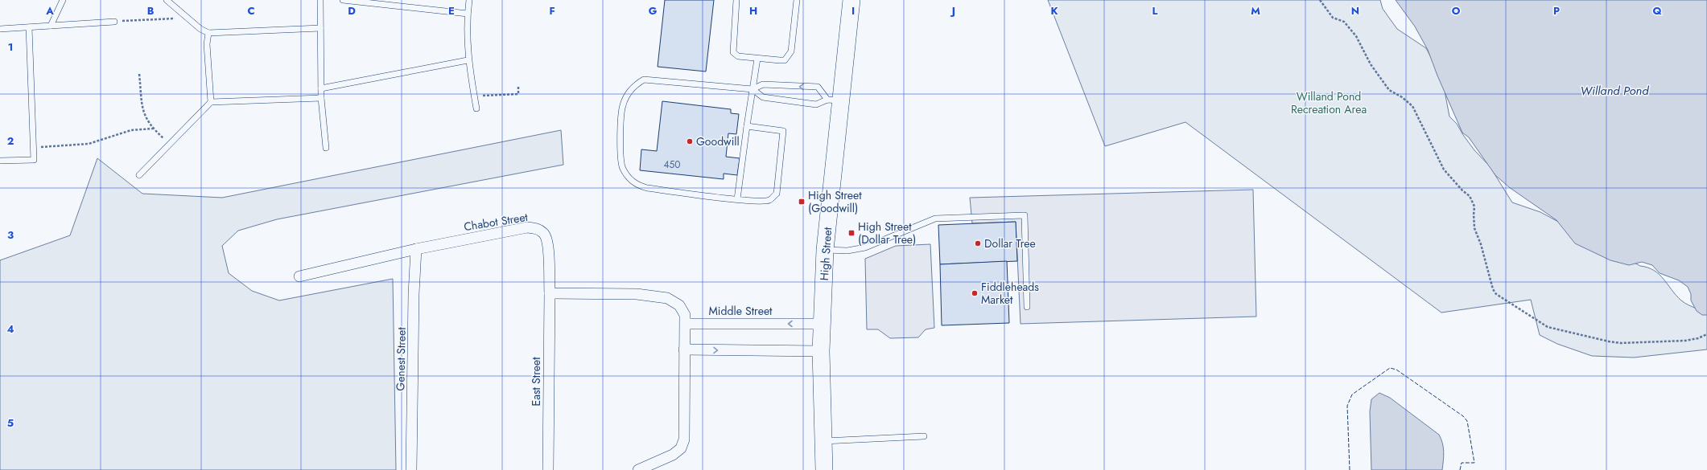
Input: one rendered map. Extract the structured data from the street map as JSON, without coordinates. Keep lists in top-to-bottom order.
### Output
{
  "streets": {
    "main road": ["High Street"],
    "street": [
      "Chabot Street",
      "Middle Street",
      "Genest Street",
      "East Street"
    ]
  },
  "crossings": [
    ["Chabot Street", "Genest Street"],
    ["Chabot Street", "East Street"],
    ["High Street", "Middle Street"]
  ],
  "water": ["Willand Pond"],
  "parks": ["Willand Pond Recreation Area"],
  "places": {
    "other": ["Goodwill", "Dollar Tree", "Fiddleheads Market"],
    "transit": ["High Street (Goodwill)", "High Street (Dollar Tree)"]
  },
  "house_numbers": ["450"],
  "grid": {
    "columns": [
      "A",
      "B",
      "C",
      "D",
      "E",
      "F",
      "G",
      "H",
      "I",
      "J",
      "K",
      "L",
      "M",
      "N",
      "O",
      "P",
      "Q"
    ],
    "rows": [
      "1",
      "2",
      "3",
      "4",
      "5"
    ]
  }
}
